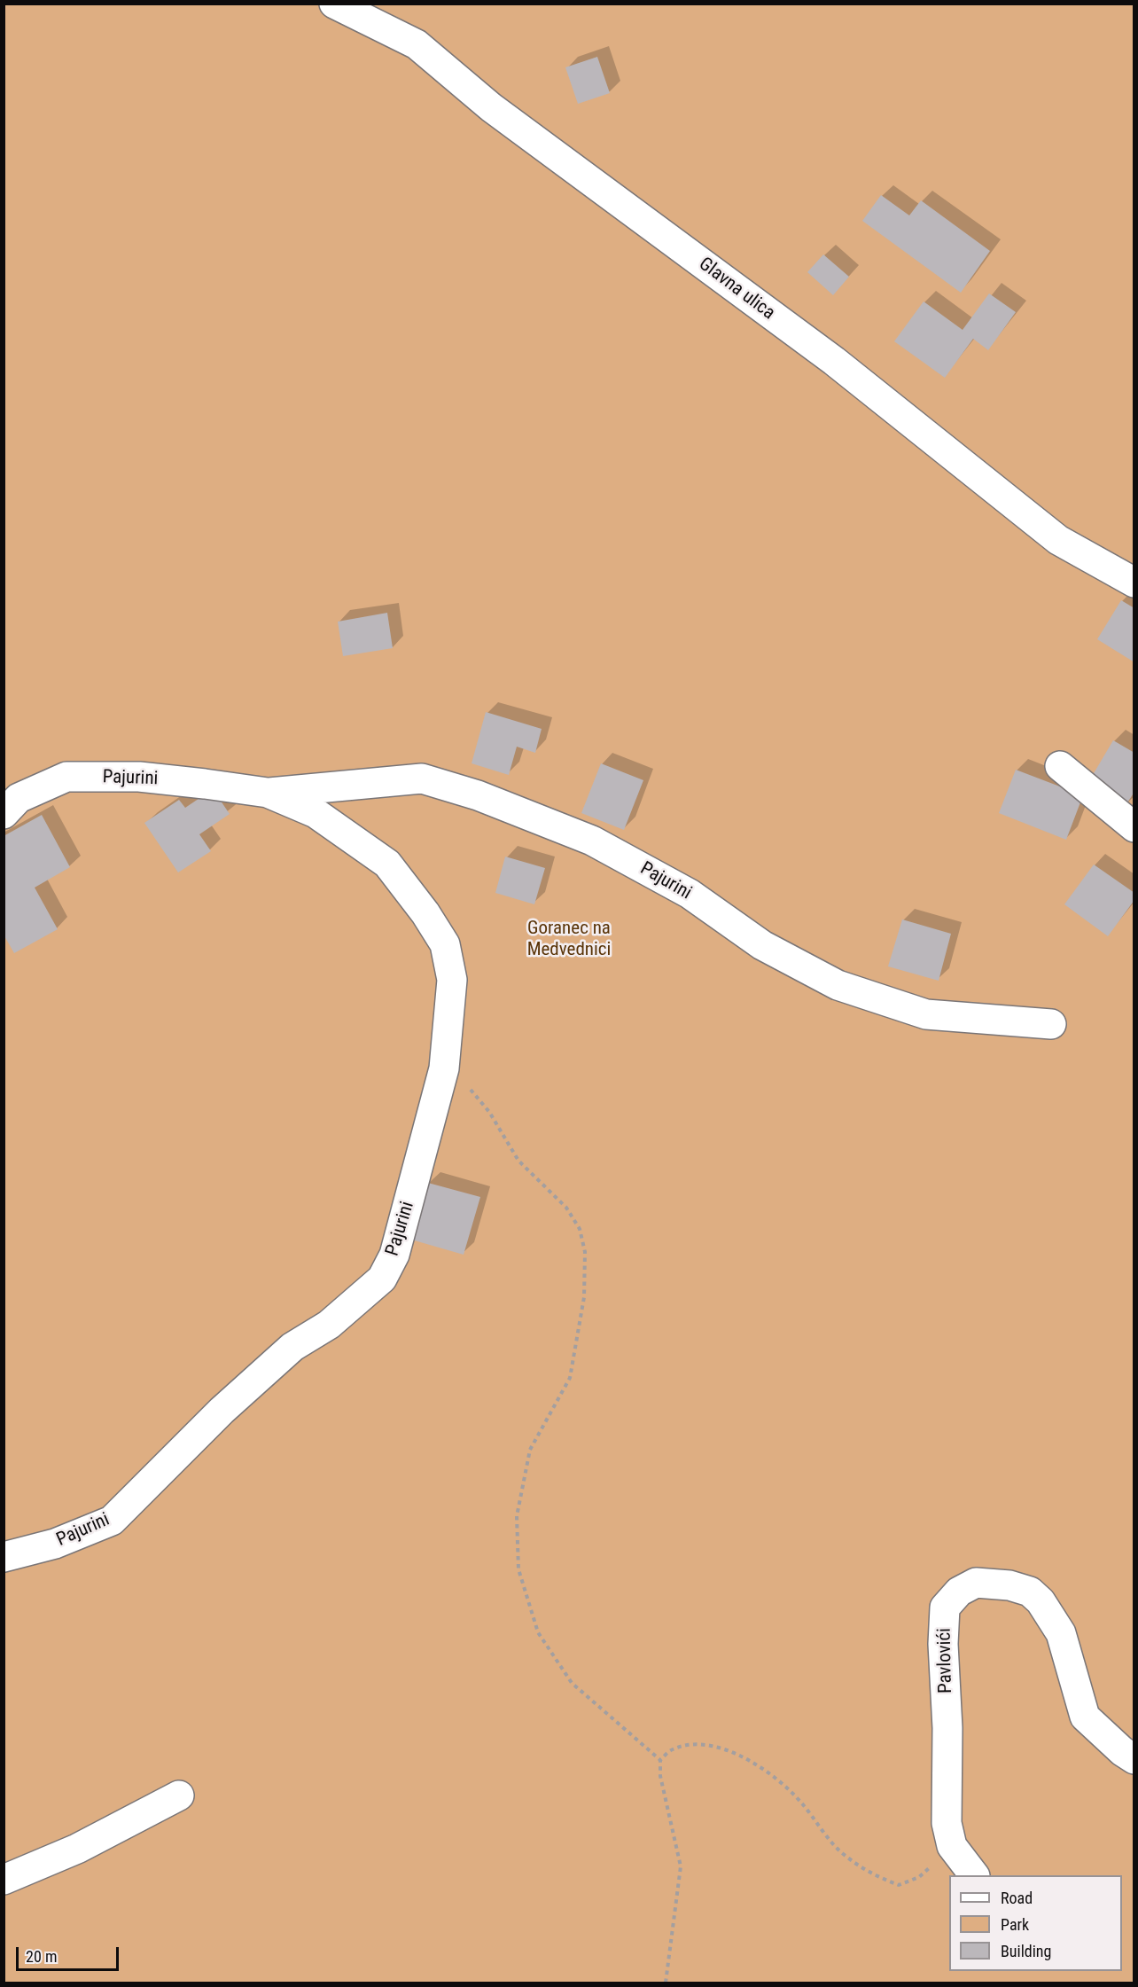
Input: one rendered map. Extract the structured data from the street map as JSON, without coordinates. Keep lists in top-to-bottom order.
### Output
{
  "streets": {
    "street": ["Glavna ulica", "Pajurini", "Pavlovići"]
  },
  "parks": ["Goranec na Medvednici"],
  "legend": ["Road", "Park", "Building"],
  "scale_bar": "20 m"
}
